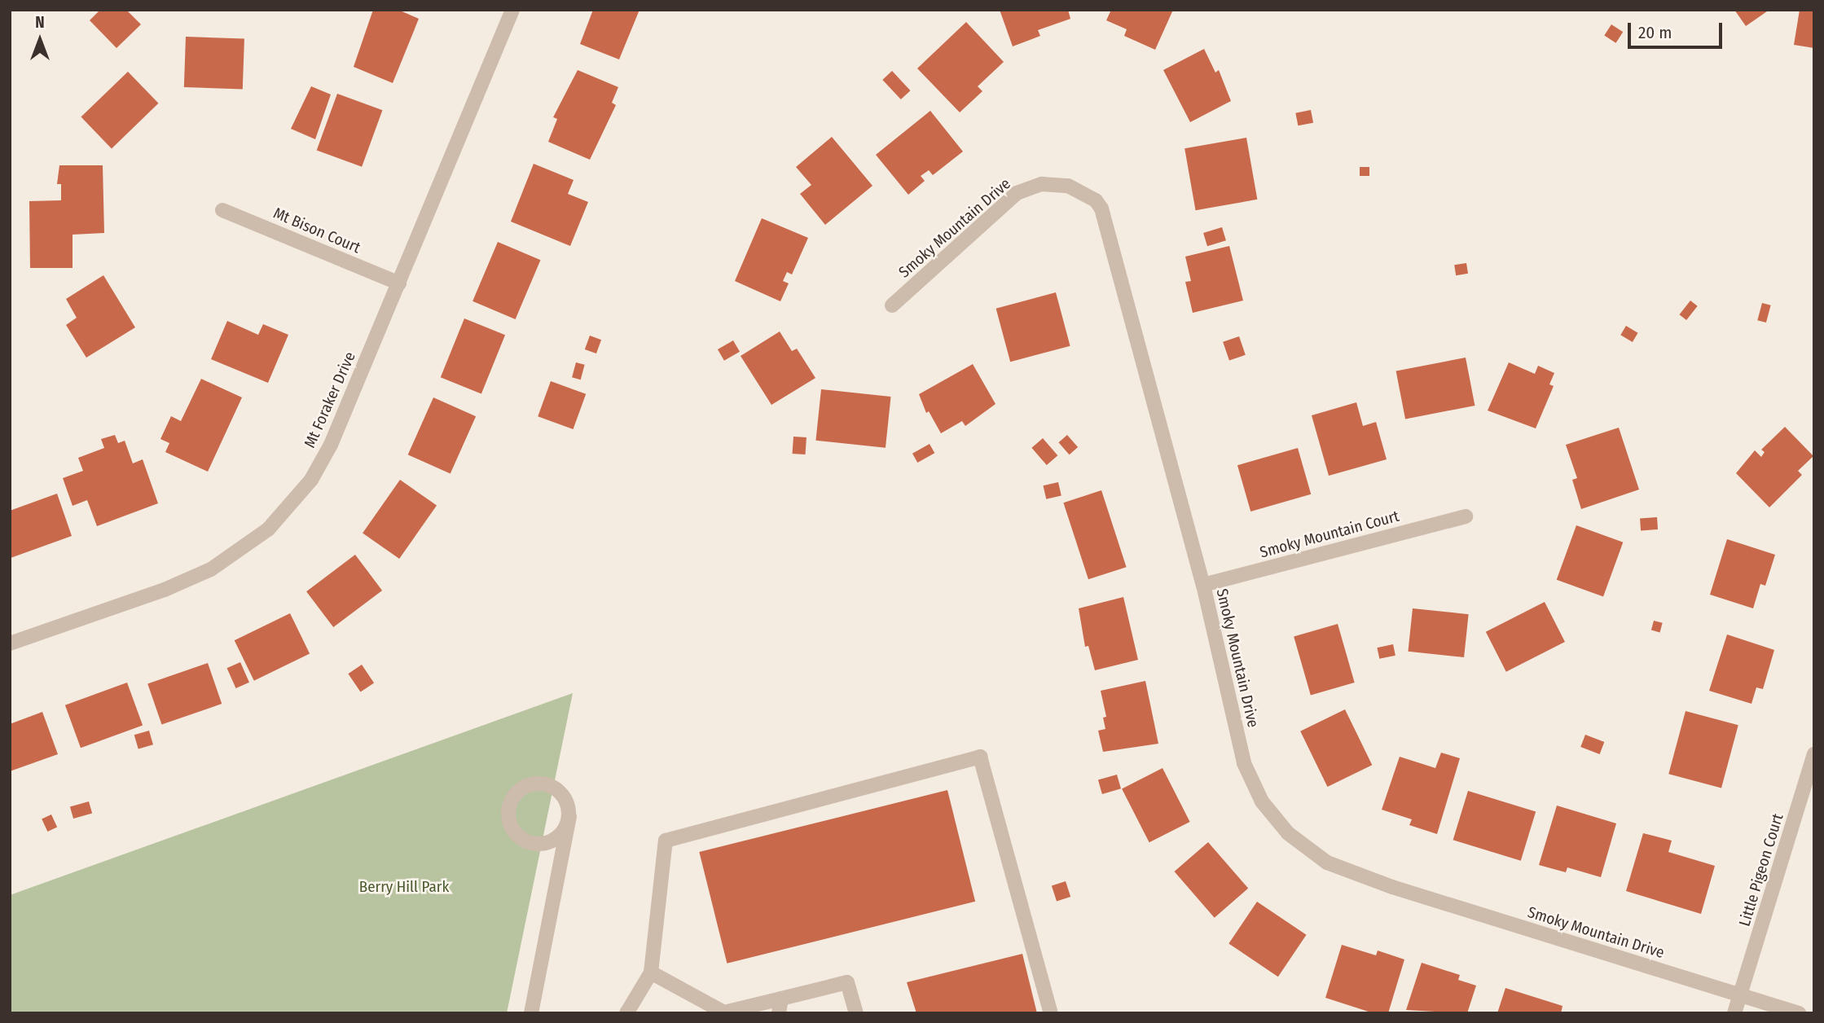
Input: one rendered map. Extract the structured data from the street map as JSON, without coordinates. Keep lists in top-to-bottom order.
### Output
{
  "streets": {
    "street": [
      "Smoky Mountain Drive",
      "Mt Bison Court",
      "Mt Foraker Drive",
      "Smoky Mountain Court",
      "Little Pigeon Court"
    ]
  },
  "crossings": [
    ["Smoky Mountain Drive", "Smoky Mountain Court"],
    ["Smoky Mountain Drive", "Little Pigeon Court"],
    ["Mt Bison Court", "Mt Foraker Drive"]
  ],
  "parks": ["Berry Hill Park"],
  "scale_bar": "20 m",
  "north": "top"
}
